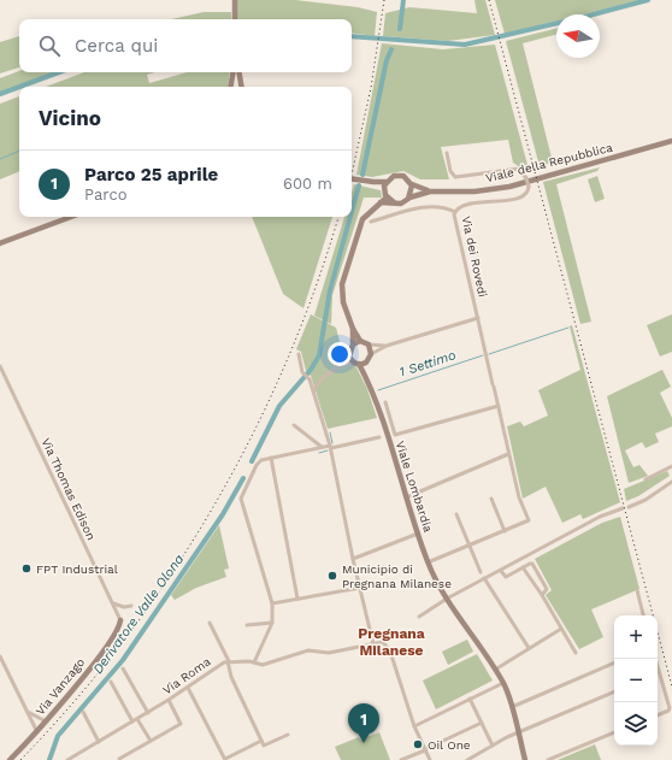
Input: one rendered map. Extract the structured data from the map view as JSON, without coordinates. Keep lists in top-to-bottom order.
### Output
{
  "streets": {
    "street": [
      "Viale della Repubblica",
      "Via dei Rovedi",
      "Viale Lombardia",
      "Via Thomas Edison",
      "Via Roma",
      "Via Vanzago"
    ]
  },
  "crossings": [
    ["Via Thomas Edison", "Via Vanzago"]
  ],
  "districts": ["Pregnana Milanese"],
  "water": ["1 Settimo", "Derivatore Valle Olona"],
  "places": ["FPT Industrial", "Municipio di Pregnana Milanese", "Oil One"],
  "north": "left",
  "page": {
    "search": "Cerca qui",
    "heading": "Vicino",
    "list": [
      {
        "mark": "1",
        "name": "Parco 25 aprile",
        "note": "Parco",
        "value": "600 m"
      }
    ],
    "map_buttons": ["+", "−"],
    "pins": "1"
  }
}
